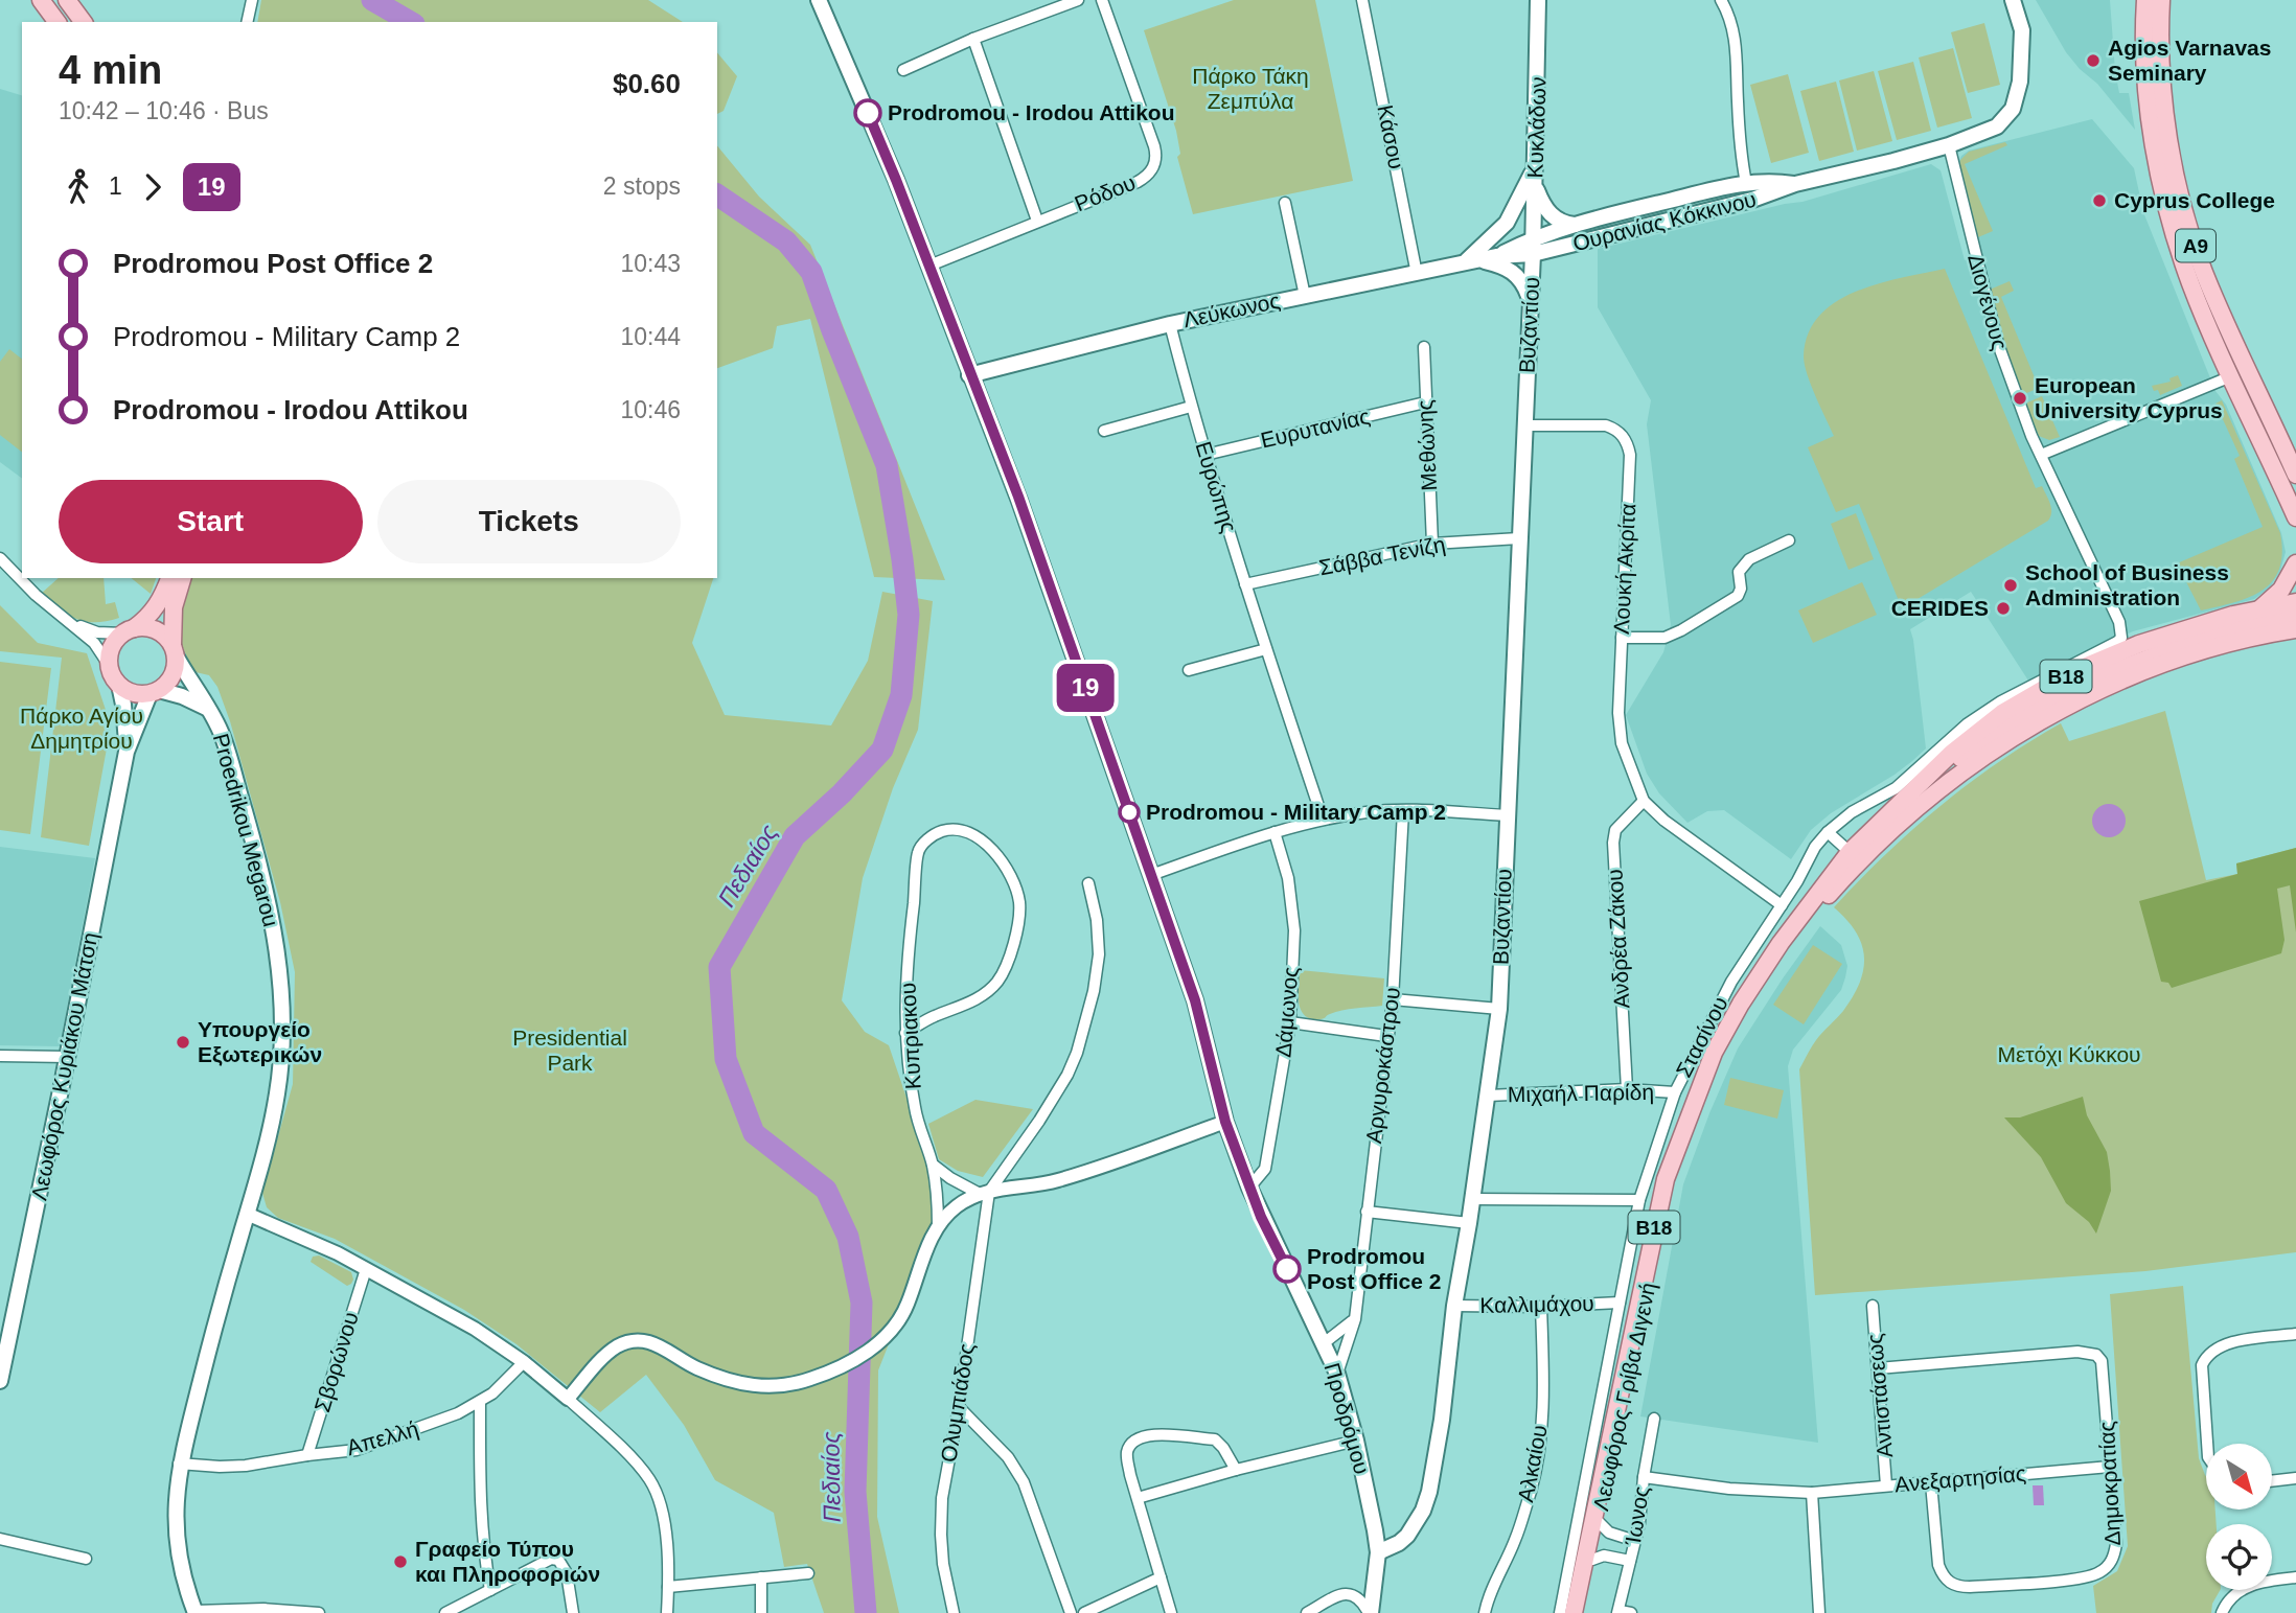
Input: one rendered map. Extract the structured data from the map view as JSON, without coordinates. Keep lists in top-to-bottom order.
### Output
{
  "streets": {
    "main road": [
      "Κυκλάδων",
      "Ουρανίας Κόκκινου",
      "A9",
      "Λεύκωνος",
      "Βυζαντίου",
      "B18",
      "Proedrikou Megarou",
      "Λεωφόρος Κυριάκου Μάτση",
      "Λεωφόρος Γρίβα Διγενή",
      "Προδρόμου"
    ],
    "street": [
      "Κάσου",
      "Ρόδου",
      "Διογένους",
      "Ευρυτανίας",
      "Μεθώνης",
      "Ευρώπης",
      "Σάββα Τενίζη",
      "Λουκή Ακρίτα",
      "Ανδρέα Ζάκου",
      "Δάμωνος",
      "Κυπριακου",
      "Στασίνου",
      "Αργυροκάστρου",
      "Μιχαήλ Παρίδη",
      "Καλλιμάχου",
      "Σβορώνου",
      "Αντιστάσεως",
      "Ολυμπιάδος",
      "Απελλή",
      "Αλκαίου",
      "Ανεξαρτησίας",
      "Δημοκρατίας",
      "Ίωνος"
    ]
  },
  "crossings": [
    ["Κυκλάδων", "Ουρανίας Κόκκινου"],
    ["Κυκλάδων", "Λεύκωνος"],
    ["Κυκλάδων", "Βυζαντίου"],
    ["Κάσου", "Λεύκωνος"],
    ["Ρόδου", "Προδρόμου"],
    ["Ουρανίας Κόκκινου", "Διογένους"],
    ["Ουρανίας Κόκκινου", "Λεύκωνος"],
    ["Ουρανίας Κόκκινου", "Βυζαντίου"],
    ["Διογένους", "Στασίνου"],
    ["Λεύκωνος", "Βυζαντίου"],
    ["Λεύκωνος", "Ευρώπης"],
    ["Λεύκωνος", "Προδρόμου"],
    ["Βυζαντίου", "Σάββα Τενίζη"],
    ["Βυζαντίου", "Λουκή Ακρίτα"],
    ["Βυζαντίου", "Μιχαήλ Παρίδη"],
    ["Βυζαντίου", "Καλλιμάχου"],
    ["Βυζαντίου", "Προδρόμου"],
    ["Ευρυτανίας", "Μεθώνης"],
    ["Ευρυτανίας", "Ευρώπης"],
    ["Μεθώνης", "Σάββα Τενίζη"],
    ["Ευρώπης", "Σάββα Τενίζη"],
    ["Λουκή Ακρίτα", "Ανδρέα Ζάκου"],
    ["Proedrikou Megarou", "Λεωφόρος Κυριάκου Μάτση"],
    ["Proedrikou Megarou", "Απελλή"],
    ["Ανδρέα Ζάκου", "Μιχαήλ Παρίδη"],
    ["Δάμωνος", "Προδρόμου"],
    ["Στασίνου", "Μιχαήλ Παρίδη"],
    ["Στασίνου", "Καλλιμάχου"],
    ["Αργυροκάστρου", "Προδρόμου"],
    ["Καλλιμάχου", "Αλκαίου"],
    ["Σβορώνου", "Απελλή"],
    ["Αντιστάσεως", "Ανεξαρτησίας"],
    ["Αντιστάσεως", "Δημοκρατίας"],
    ["Ανεξαρτησίας", "Δημοκρατίας"],
    ["Ανεξαρτησίας", "Ίωνος"]
  ],
  "water": ["Πεδιαίος"],
  "parks": [
    "Πάρκο Τάκη Ζεμπύλα",
    "Πάρκο Αγίου Δημητρίου",
    "Presidential Park",
    "Μετόχι Κύκκου"
  ],
  "places": [
    "Agios Varnavas Seminary",
    "Prodromou - Irodou Attikou",
    "Cyprus College",
    "European University Cyprus",
    "School of Business Administration",
    "CERIDES",
    "Prodromou - Military Camp 2",
    "Υπουργείο Εξωτερικών",
    "Prodromou Post Office 2",
    "Γραφείο Τύπου και Πληροφοριών"
  ],
  "lines": ["bus line 19"],
  "north": "bottom right",
  "page": {
    "on_map": "19",
    "heading": ["4 min", "10:42 – 10:46 · Bus", "$0.60"],
    "legs": ["1", "19", "2 stops"],
    "list": [
      {
        "name": "Prodromou Post Office 2",
        "value": "10:43"
      },
      {
        "name": "Prodromou - Military Camp 2",
        "value": "10:44"
      },
      {
        "name": "Prodromou - Irodou Attikou",
        "value": "10:46"
      }
    ],
    "buttons": ["Start", "Tickets"]
  }
}
